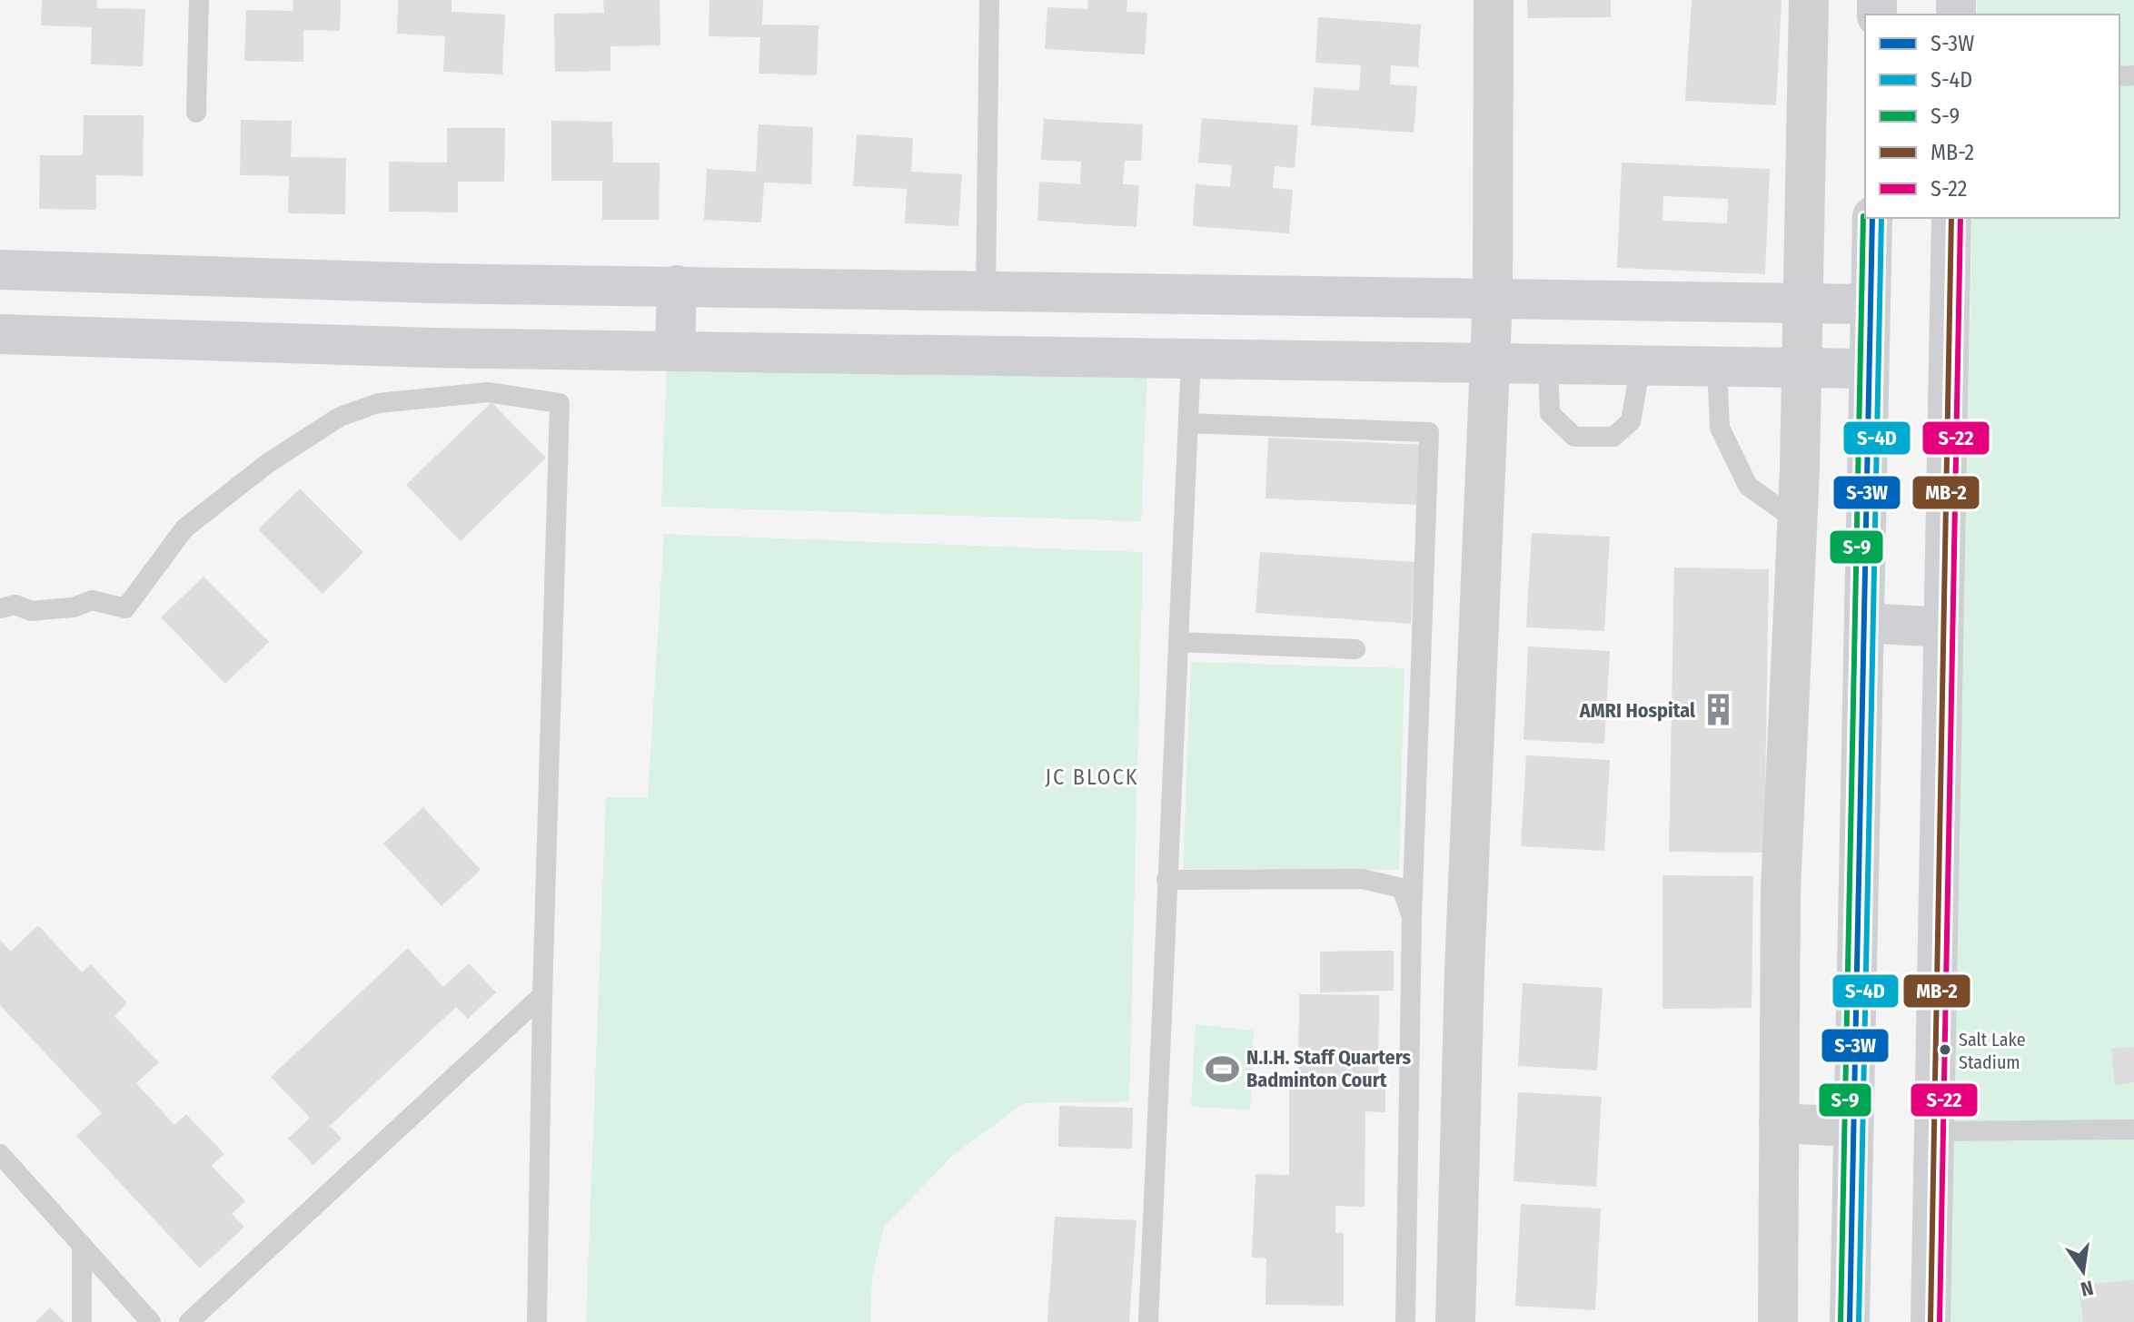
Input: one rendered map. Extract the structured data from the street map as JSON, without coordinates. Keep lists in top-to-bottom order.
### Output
{
  "districts": ["JC BLOCK"],
  "places": {
    "building": ["AMRI Hospital"],
    "other": ["Salt Lake Stadium"],
    "sports": ["N.I.H. Staff Quarters Badminton Court"]
  },
  "lines": [
    "transit line S-9",
    "transit line S-3W",
    "transit line S-4D",
    "transit line MB-2",
    "transit line S-22"
  ],
  "legend": [
    "S-3W",
    "S-4D",
    "S-9",
    "MB-2",
    "S-22"
  ],
  "north": "bottom"
}
